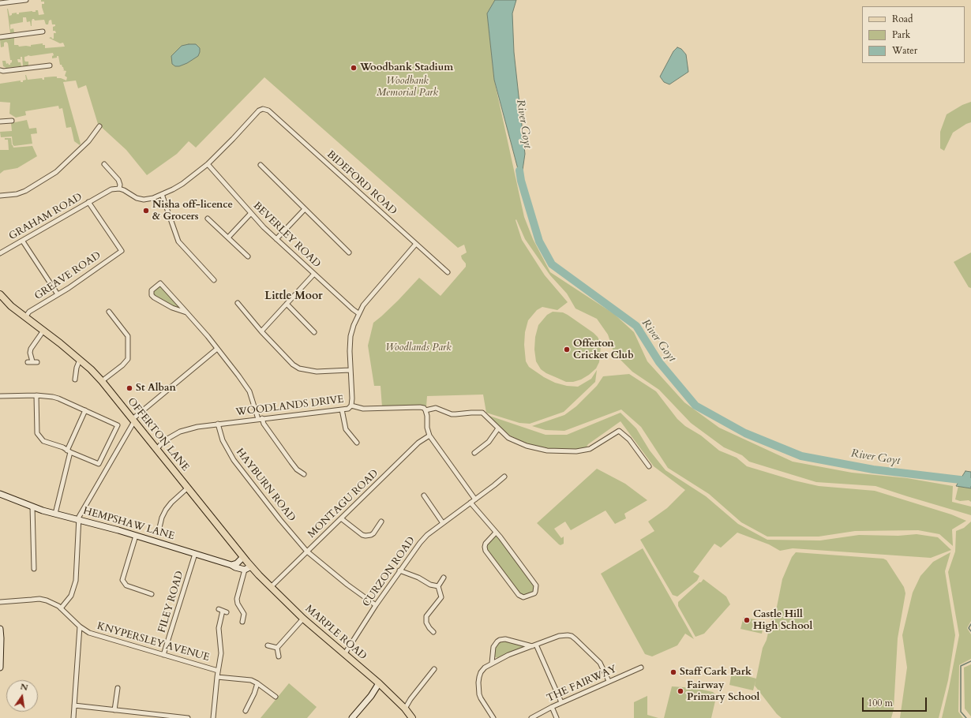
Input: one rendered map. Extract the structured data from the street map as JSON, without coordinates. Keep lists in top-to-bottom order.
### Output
{
  "streets": {
    "main road": ["OFFERTON LANE", "MARPLE ROAD"],
    "street": [
      "BIDEFORD ROAD",
      "GRAHAM ROAD",
      "BEVERLEY ROAD",
      "GREAVE ROAD",
      "WOODLANDS DRIVE",
      "HAYBURN ROAD",
      "MONTAGU ROAD",
      "HEMPSHAW LANE",
      "CURZON ROAD",
      "FILEY ROAD",
      "KNYPERSLEY AVENUE",
      "THE FAIRWAY"
    ]
  },
  "crossings": [
    ["BIDEFORD ROAD", "BEVERLEY ROAD"],
    ["GRAHAM ROAD", "GREAVE ROAD"],
    ["GREAVE ROAD", "OFFERTON LANE"],
    ["WOODLANDS DRIVE", "OFFERTON LANE"],
    ["WOODLANDS DRIVE", "HAYBURN ROAD"],
    ["OFFERTON LANE", "MARPLE ROAD"],
    ["HAYBURN ROAD", "MONTAGU ROAD"],
    ["HAYBURN ROAD", "CURZON ROAD"],
    ["MONTAGU ROAD", "MARPLE ROAD"],
    ["HEMPSHAW LANE", "FILEY ROAD"],
    ["CURZON ROAD", "MARPLE ROAD"],
    ["FILEY ROAD", "KNYPERSLEY AVENUE"]
  ],
  "districts": ["Little Moor"],
  "water": ["River Goyt"],
  "parks": ["Woodbank Memorial Park", "Woodlands Park"],
  "places": [
    "Woodbank Stadium",
    "Nisha off-licence & Grocers",
    "Offerton Cricket Club",
    "St Alban",
    "Castle Hill High School",
    "Staff Cark Park",
    "Fairway Primary School"
  ],
  "legend": ["Road", "Park", "Water"],
  "scale_bar": "100 m",
  "north": "top"
}
